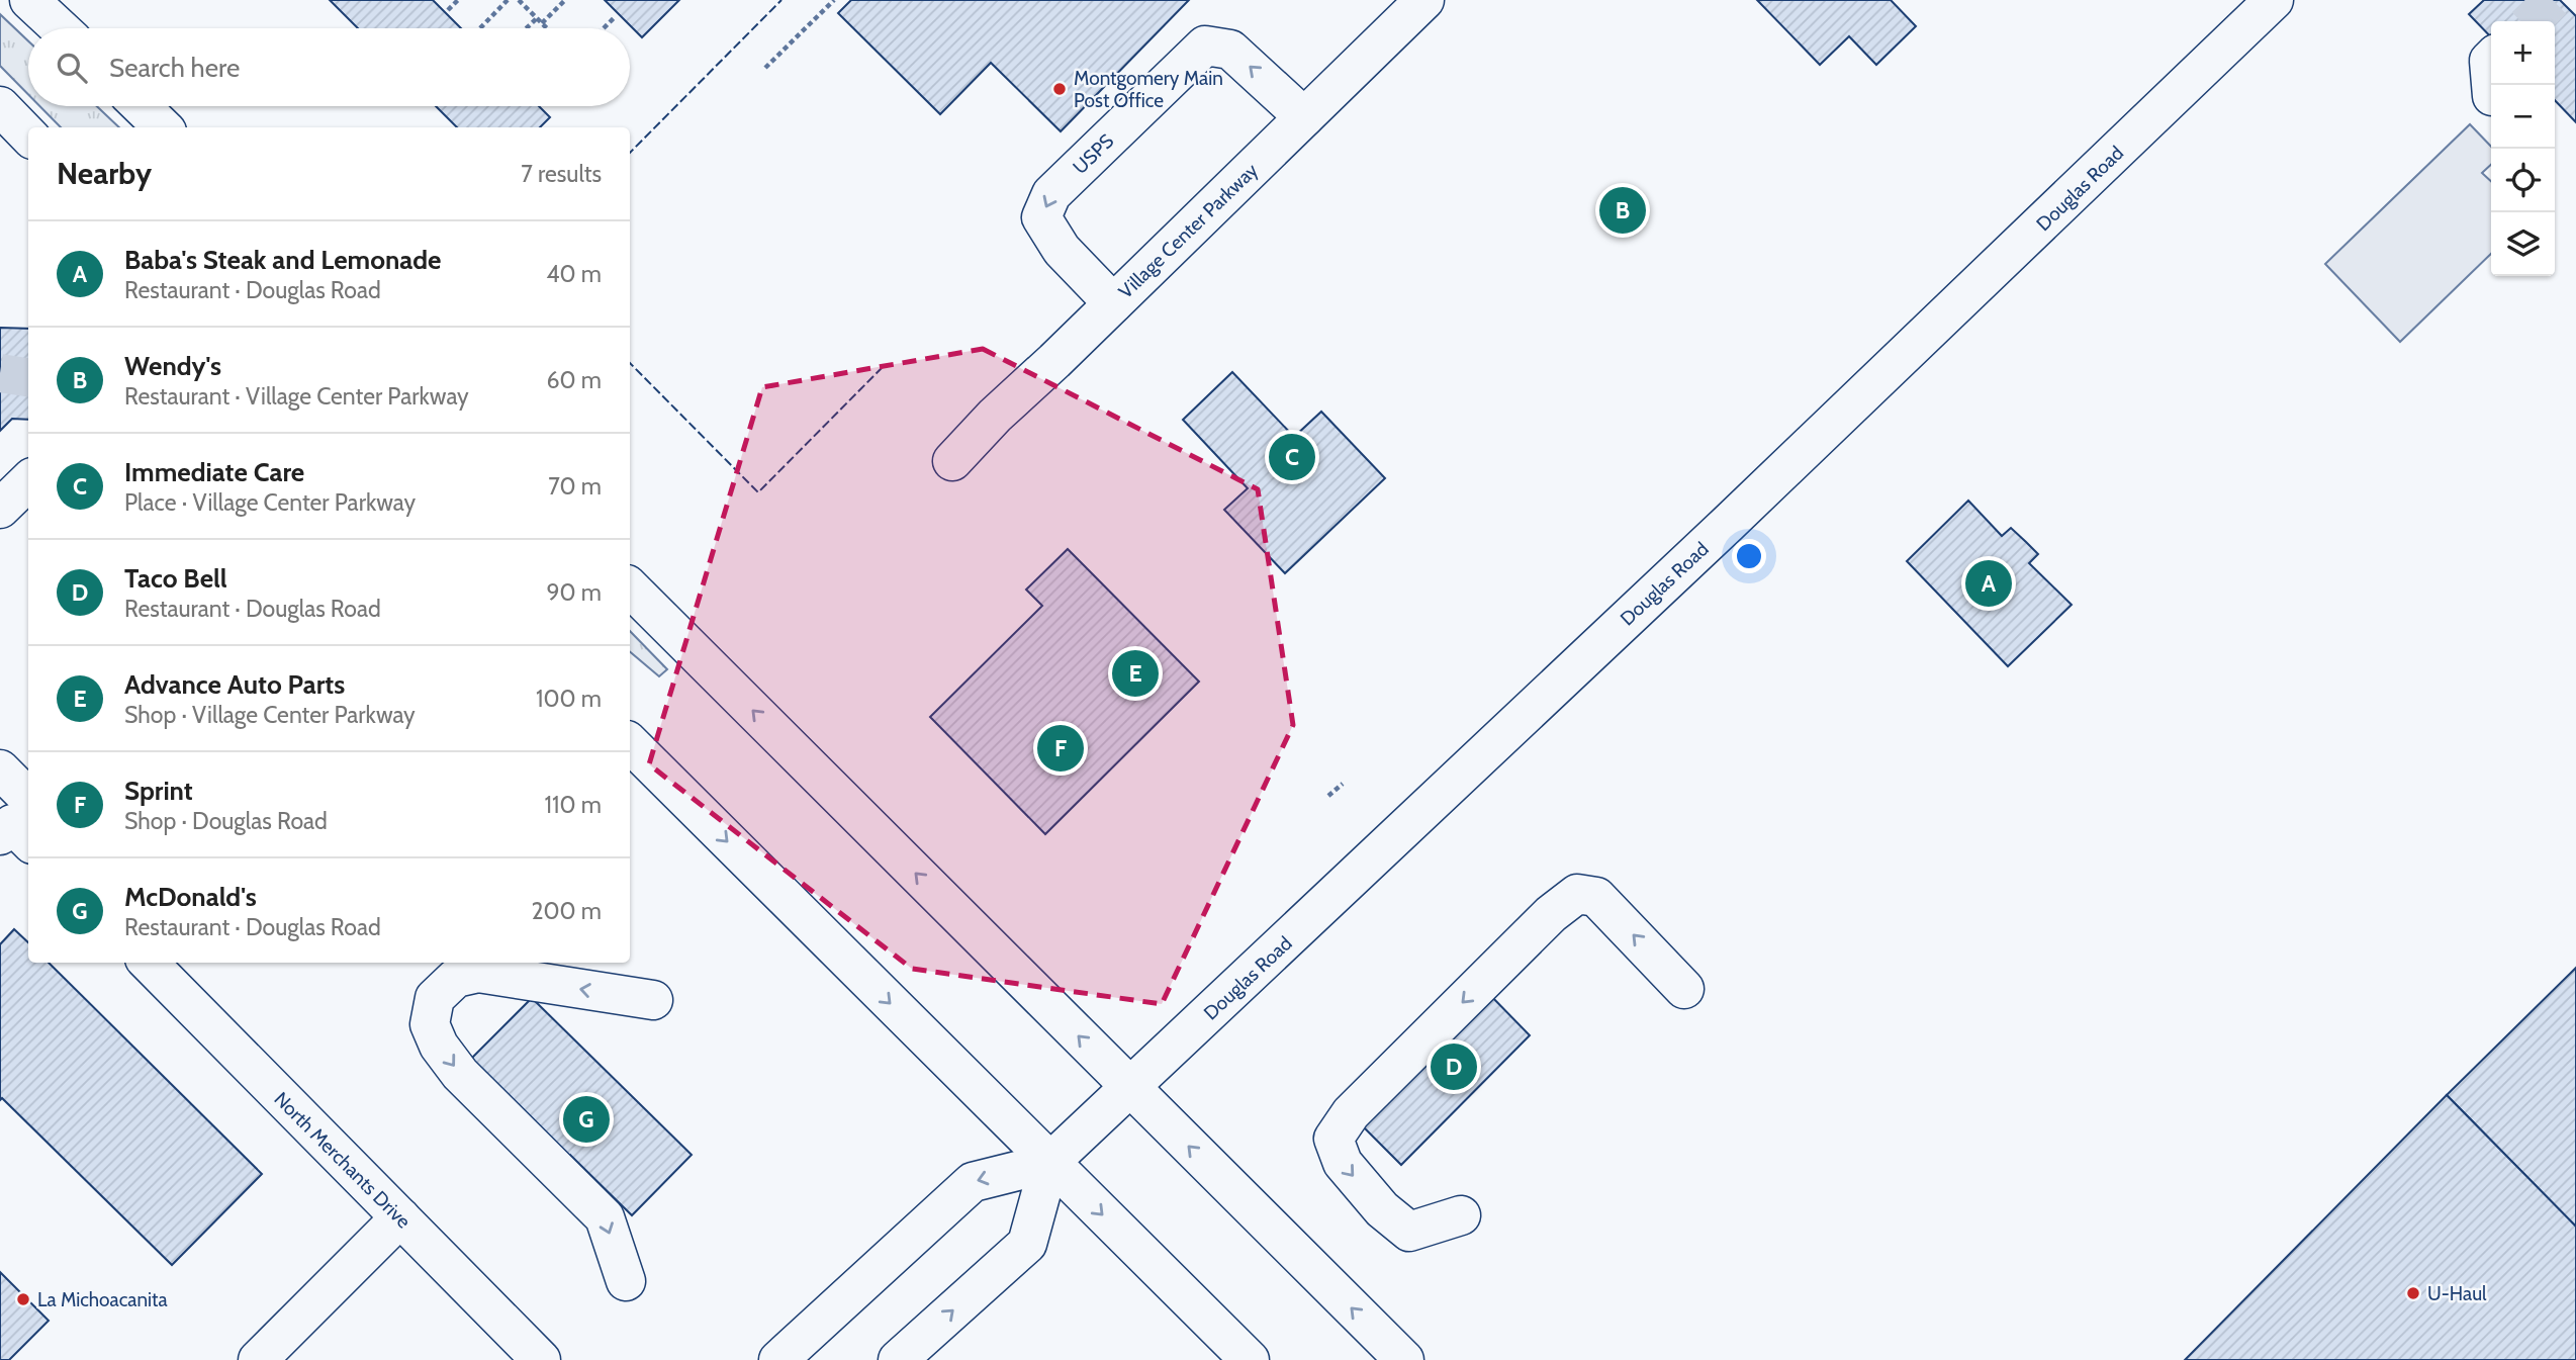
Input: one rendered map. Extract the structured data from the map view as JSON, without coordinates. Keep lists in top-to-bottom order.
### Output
{
  "streets": {
    "street": [
      "USPS",
      "Douglas Road",
      "Village Center Parkway",
      "North Merchants Drive"
    ]
  },
  "crossings": [
    ["USPS", "Village Center Parkway"]
  ],
  "places": ["Montgomery Main Post Office", "U-Haul", "La Michoacanita"],
  "page": {
    "map_buttons": ["+", "−"],
    "search": "Search here",
    "heading": ["Nearby", "7 results"],
    "pins": [
      "B",
      "C",
      "A",
      "E",
      "F",
      "D",
      "G"
    ],
    "list": [
      {
        "mark": "A",
        "name": "Baba's Steak and Lemonade",
        "note": "Restaurant · Douglas Road",
        "value": "40 m"
      },
      {
        "mark": "B",
        "name": "Wendy's",
        "note": "Restaurant · Village Center Parkway",
        "value": "60 m"
      },
      {
        "mark": "C",
        "name": "Immediate Care",
        "note": "Place · Village Center Parkway",
        "value": "70 m"
      },
      {
        "mark": "D",
        "name": "Taco Bell",
        "note": "Restaurant · Douglas Road",
        "value": "90 m"
      },
      {
        "mark": "E",
        "name": "Advance Auto Parts",
        "note": "Shop · Village Center Parkway",
        "value": "100 m"
      },
      {
        "mark": "F",
        "name": "Sprint",
        "note": "Shop · Douglas Road",
        "value": "110 m"
      },
      {
        "mark": "G",
        "name": "McDonald's",
        "note": "Restaurant · Douglas Road",
        "value": "200 m"
      }
    ]
  }
}
